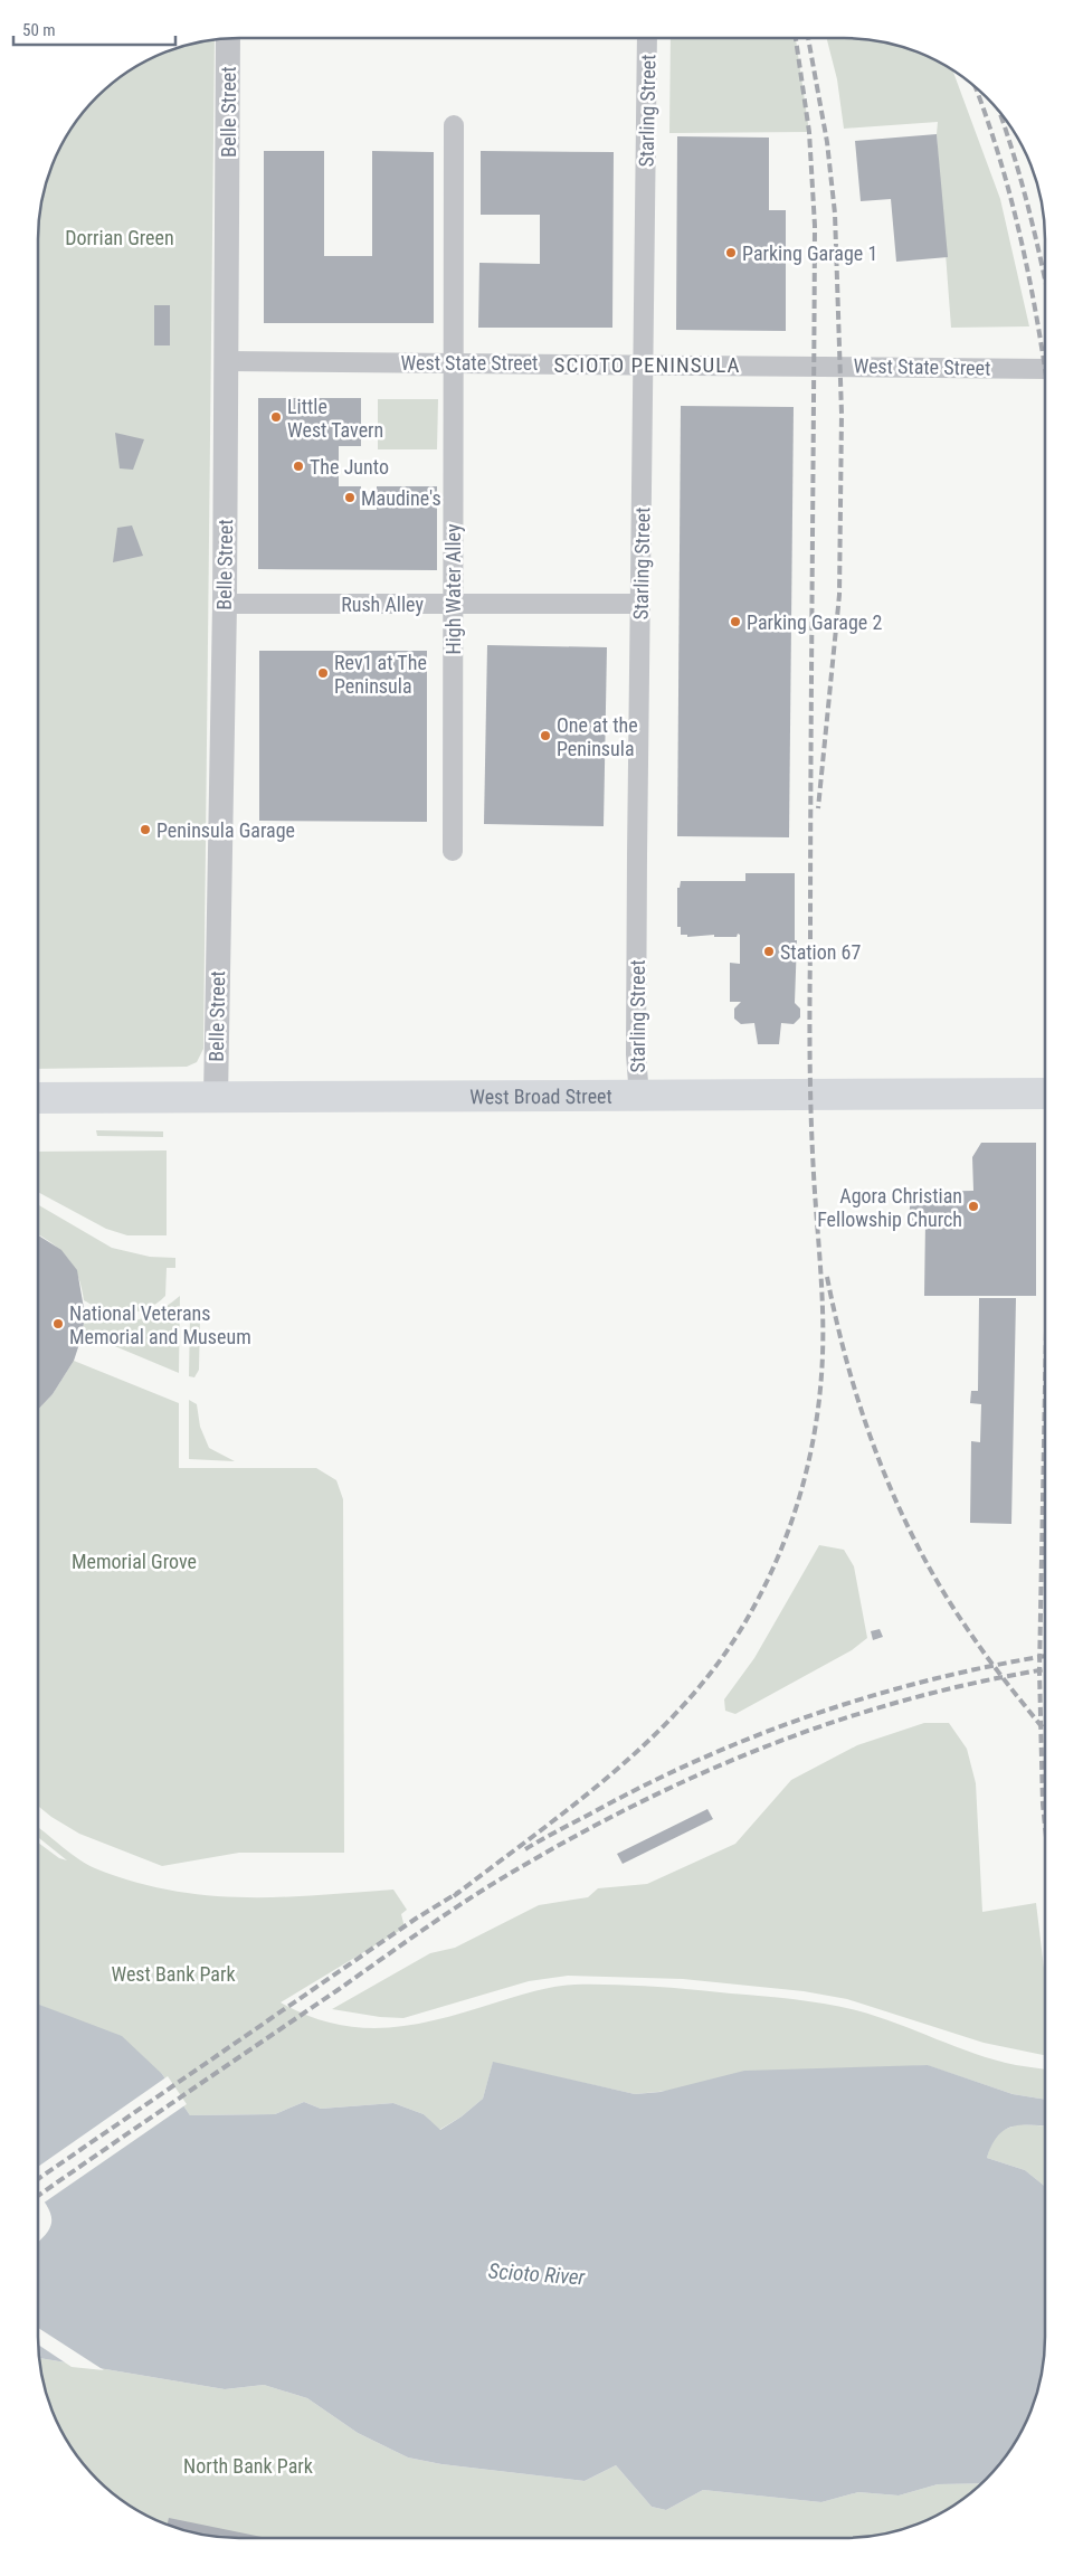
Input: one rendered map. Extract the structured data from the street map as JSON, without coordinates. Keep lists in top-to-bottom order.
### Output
{
  "streets": {
    "main road": ["West Broad Street"],
    "street": [
      "Starling Street",
      "Belle Street",
      "West State Street",
      "High Water Alley",
      "Rush Alley"
    ]
  },
  "crossings": [
    ["Starling Street", "West State Street"],
    ["Starling Street", "Rush Alley"],
    ["Starling Street", "West Broad Street"],
    ["Belle Street", "West State Street"],
    ["Belle Street", "Rush Alley"],
    ["Belle Street", "West Broad Street"],
    ["West State Street", "High Water Alley"],
    ["High Water Alley", "Rush Alley"]
  ],
  "districts": ["SCIOTO PENINSULA"],
  "water": ["Scioto River"],
  "parks": [
    "Dorrian Green",
    "Memorial Grove",
    "West Bank Park",
    "North Bank Park"
  ],
  "places": [
    "Parking Garage 1",
    "Little West Tavern",
    "The Junto",
    "Maudine's",
    "Parking Garage 2",
    "Rev1 at The Peninsula",
    "One at the Peninsula",
    "Peninsula Garage",
    "Station 67",
    "Agora Christian Fellowship Church",
    "National Veterans Memorial and Museum"
  ],
  "scale_bar": "50 m"
}
